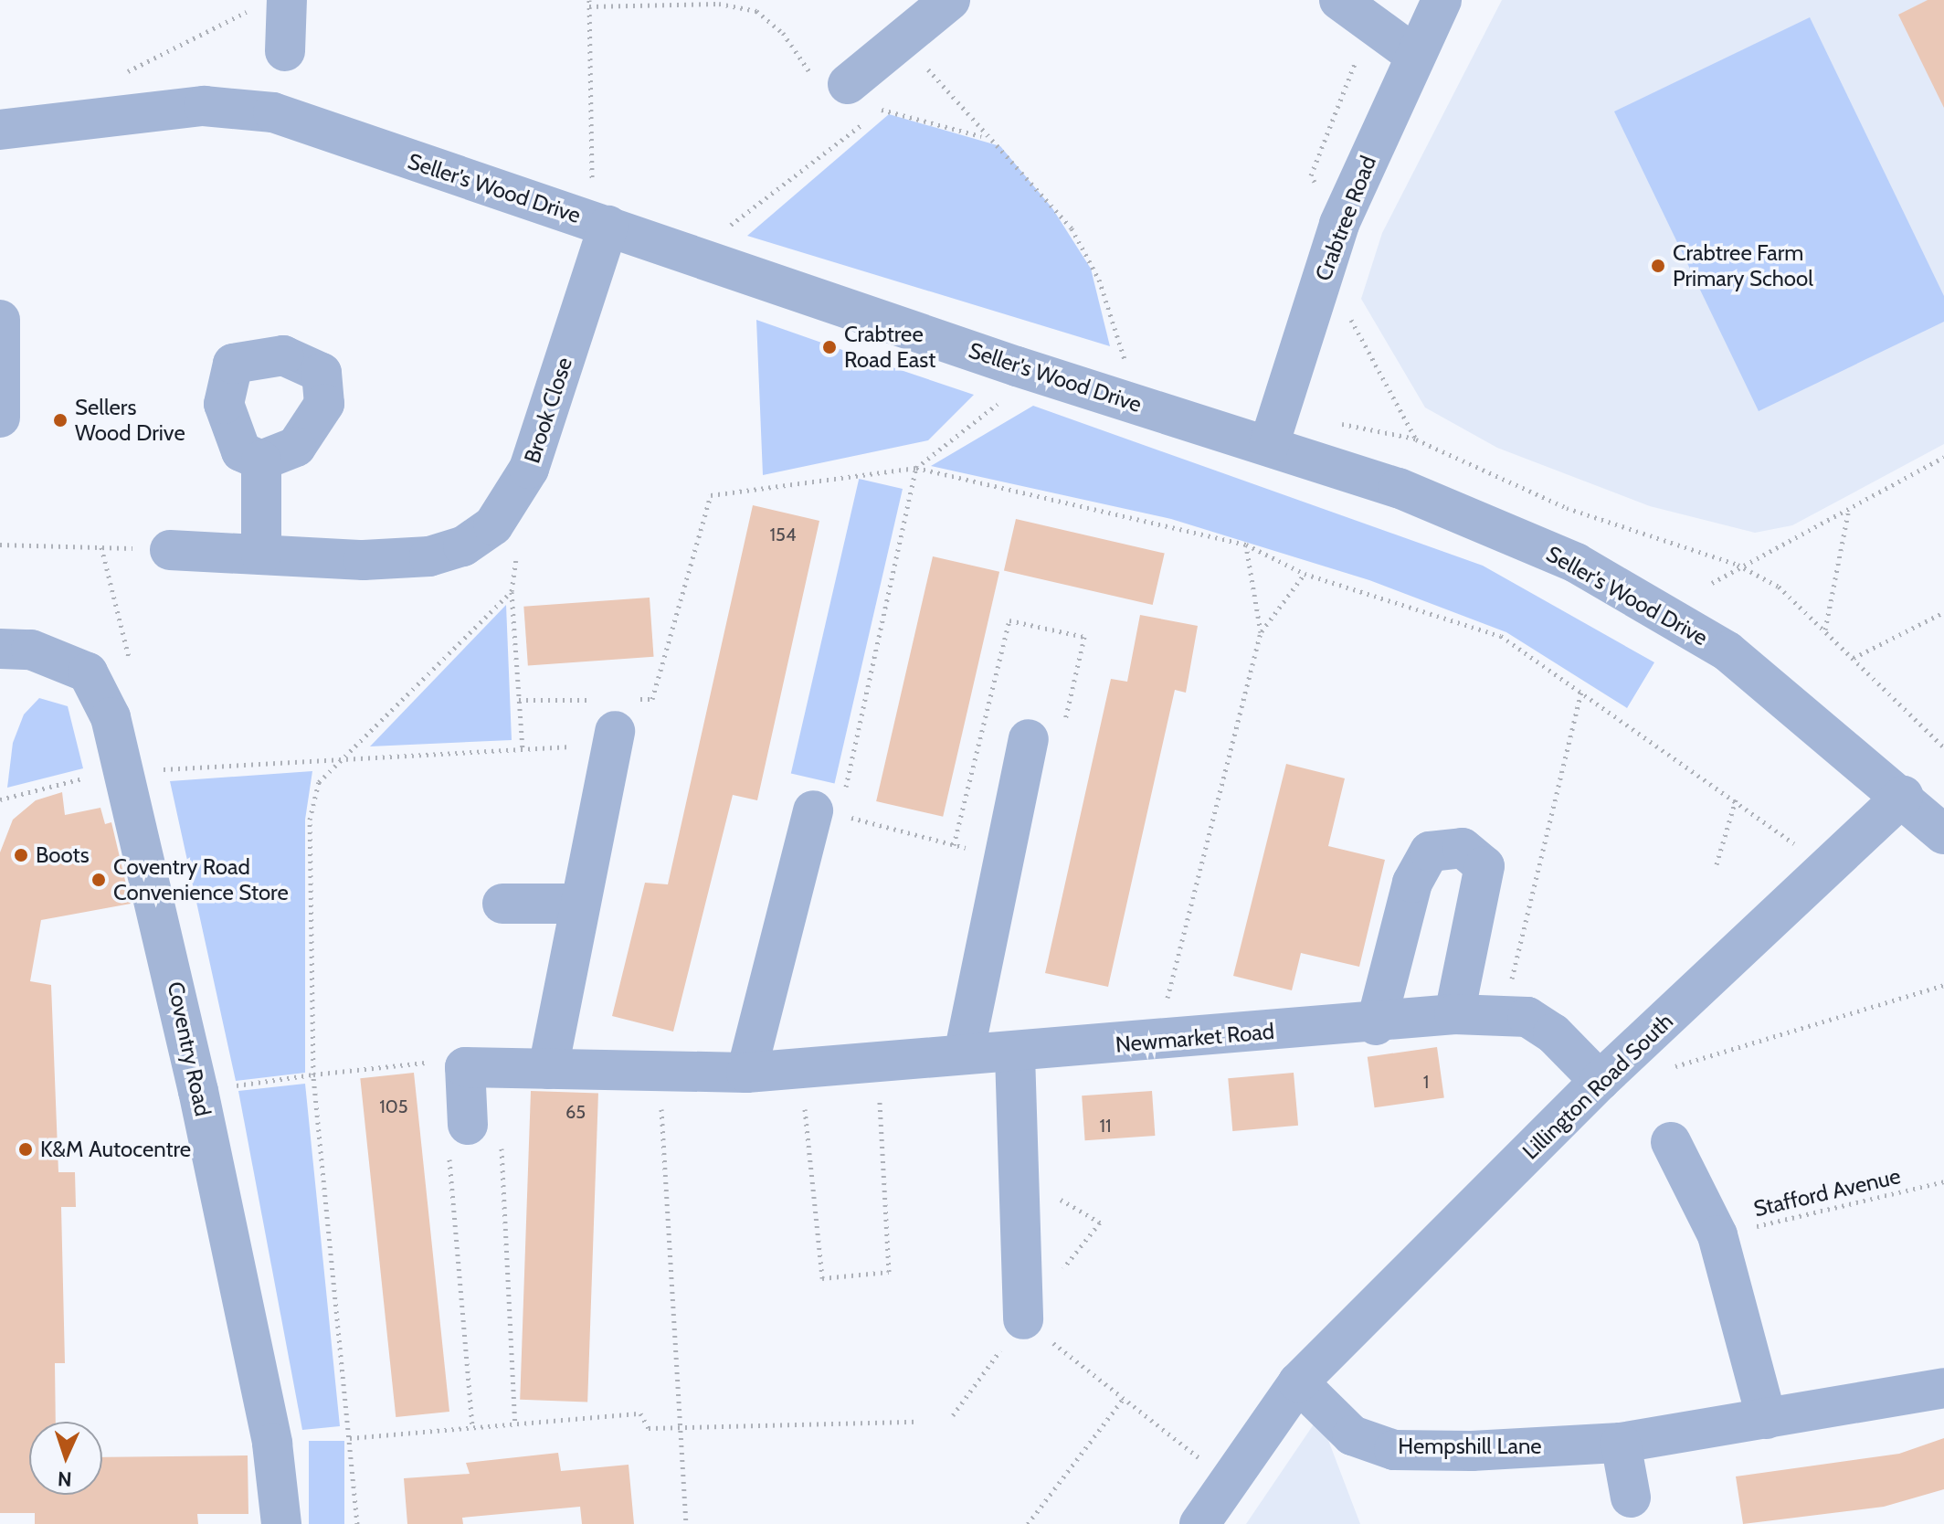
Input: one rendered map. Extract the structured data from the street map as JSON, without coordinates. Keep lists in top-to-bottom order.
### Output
{
  "streets": {
    "street": [
      "Seller's Wood Drive",
      "Crabtree Road",
      "Brook Close",
      "Newmarket Road",
      "Coventry Road",
      "Lillington Road South",
      "Hempshill Lane"
    ],
    "path": ["Stafford Avenue"]
  },
  "crossings": [
    ["Seller's Wood Drive", "Crabtree Road"],
    ["Seller's Wood Drive", "Brook Close"],
    ["Seller's Wood Drive", "Lillington Road South"],
    ["Newmarket Road", "Lillington Road South"],
    ["Lillington Road South", "Hempshill Lane"]
  ],
  "places": [
    "Crabtree Farm Primary School",
    "Crabtree Road East",
    "Sellers Wood Drive",
    "Boots",
    "Coventry Road Convenience Store",
    "K&M Autocentre"
  ],
  "house_numbers": [
    "154",
    "1",
    "105",
    "65",
    "11"
  ],
  "north": "bottom"
}
